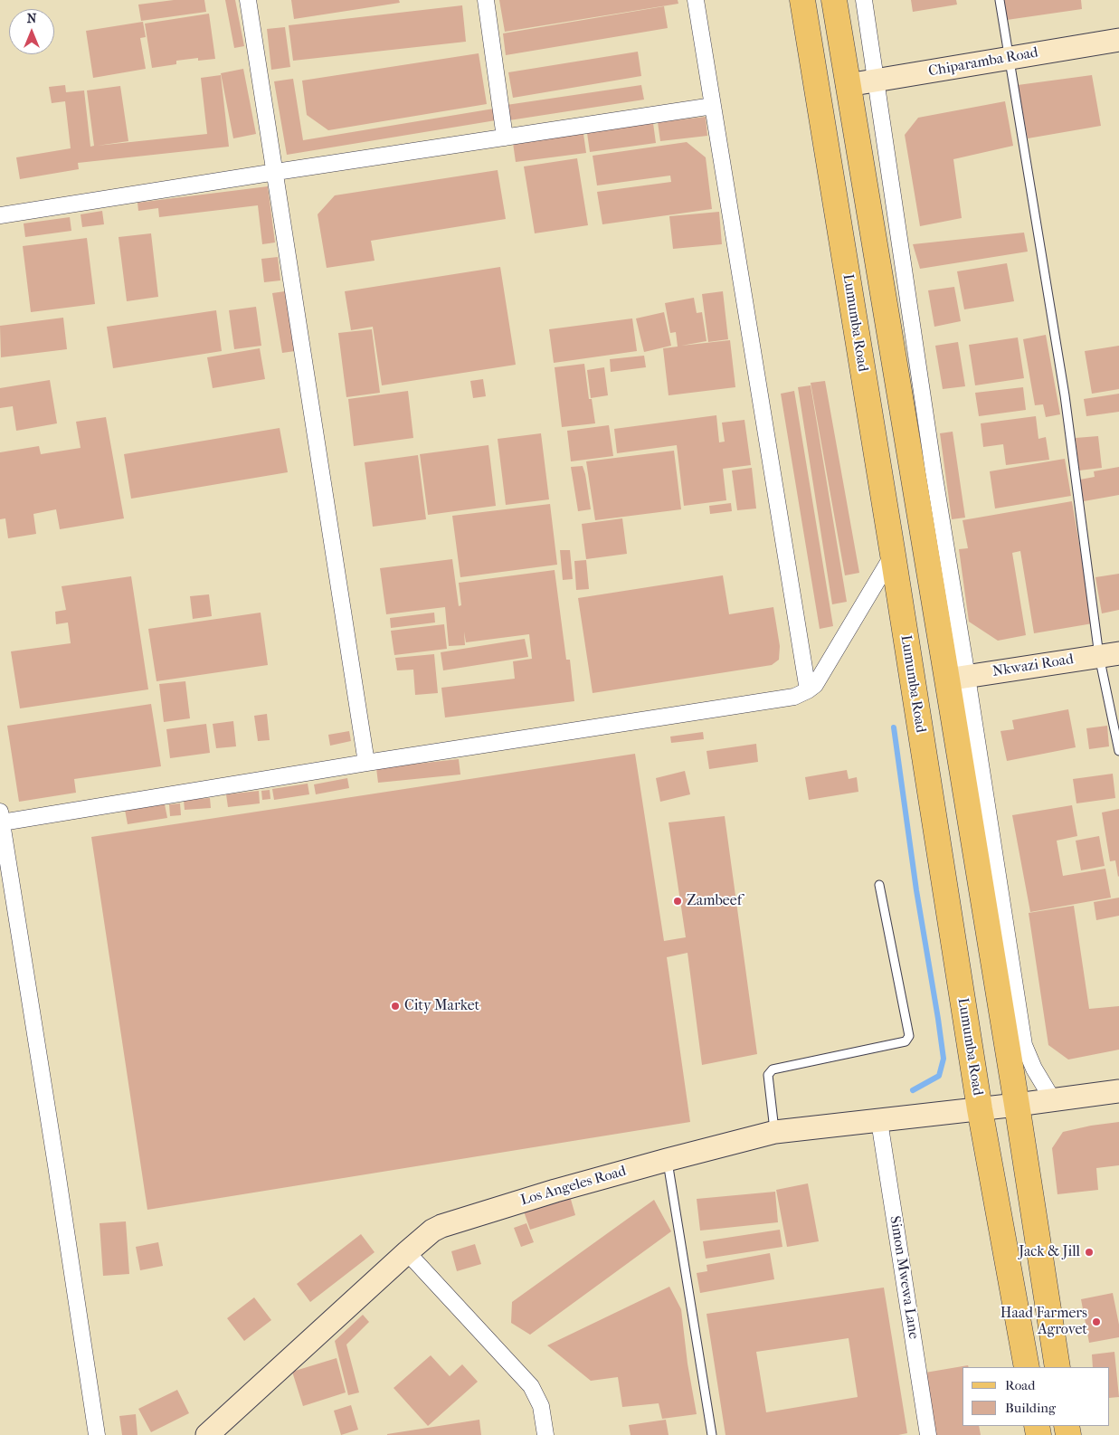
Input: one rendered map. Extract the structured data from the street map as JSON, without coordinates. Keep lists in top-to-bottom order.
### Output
{
  "streets": {
    "main road": [
      "Chiparamba Road",
      "Lumumba Road",
      "Nkwazi Road",
      "Los Angeles Road"
    ],
    "street": ["Simon Mwewa Lane"]
  },
  "crossings": [
    ["Lumumba Road", "Los Angeles Road"],
    ["Los Angeles Road", "Simon Mwewa Lane"]
  ],
  "places": [
    "Zambeef",
    "City Market",
    "Jack & Jill",
    "Haad Farmers Agrovet"
  ],
  "legend": ["Road", "Building"],
  "north": "top"
}
